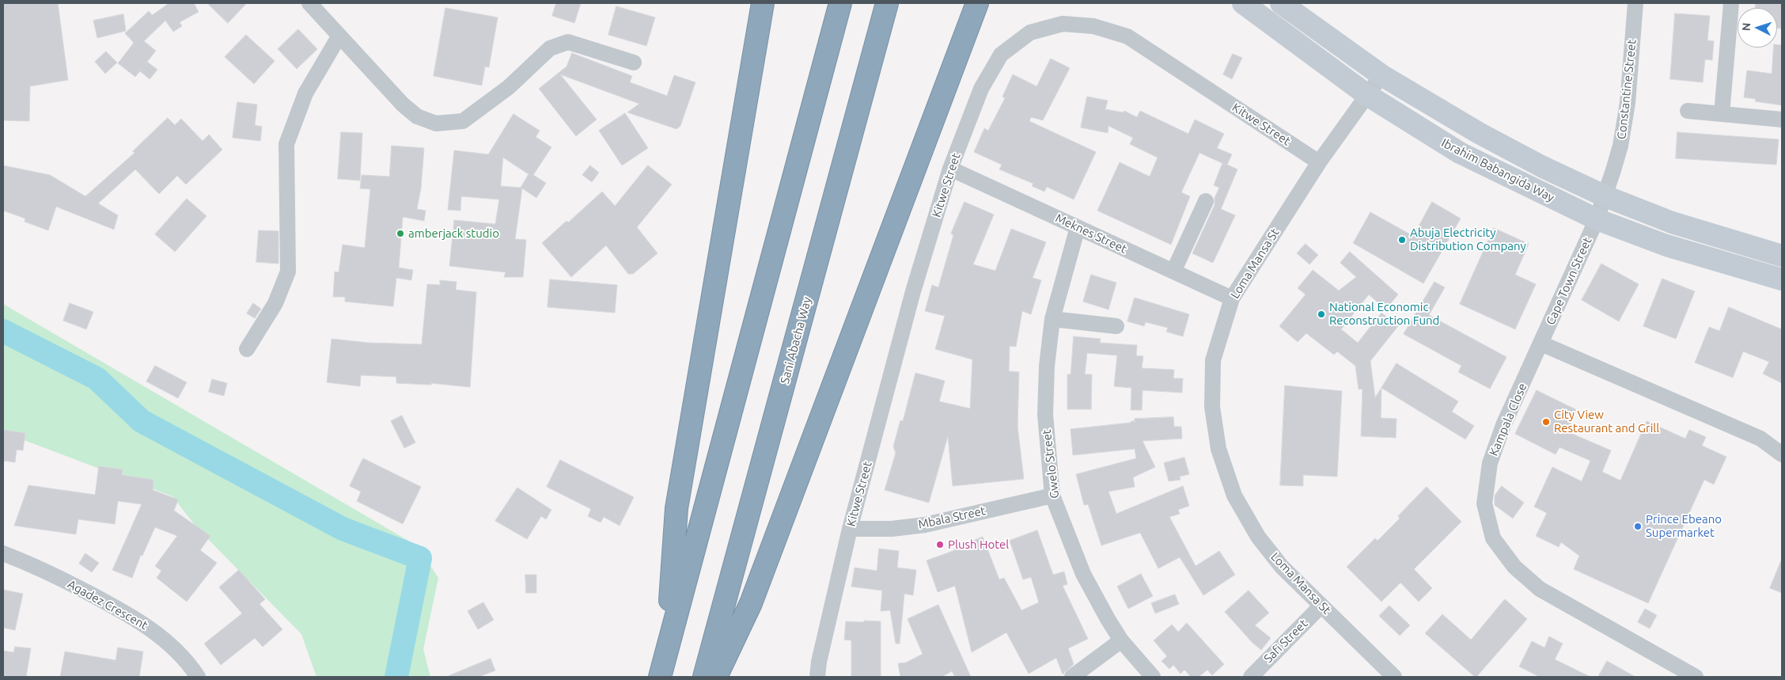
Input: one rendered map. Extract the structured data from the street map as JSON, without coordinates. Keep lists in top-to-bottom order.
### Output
{
  "streets": {
    "highway": ["Sani Abacha Way"],
    "main road": ["Ibrahim Babangida Way"],
    "street": [
      "Constantine Street",
      "Kitwe Street",
      "Meknes Street",
      "Loma Mansa St",
      "Cape Town Street",
      "Kampala Close",
      "Gwelo Street",
      "Mbala Street",
      "Agadez Crescent",
      "Safi Street"
    ]
  },
  "crossings": [
    ["Constantine Street", "Ibrahim Babangida Way"],
    ["Constantine Street", "Cape Town Street"],
    ["Kitwe Street", "Meknes Street"],
    ["Kitwe Street", "Loma Mansa St"],
    ["Kitwe Street", "Mbala Street"],
    ["Ibrahim Babangida Way", "Loma Mansa St"],
    ["Ibrahim Babangida Way", "Cape Town Street"],
    ["Meknes Street", "Loma Mansa St"],
    ["Meknes Street", "Gwelo Street"],
    ["Loma Mansa St", "Safi Street"],
    ["Cape Town Street", "Kampala Close"],
    ["Gwelo Street", "Mbala Street"]
  ],
  "places": [
    "amberjack studio",
    "Abuja Electricity Distribution Company",
    "National Economic Reconstruction Fund",
    "City View Restaurant and Grill",
    "Prince Ebeano Supermarket",
    "Plush Hotel"
  ],
  "north": "left"
}
